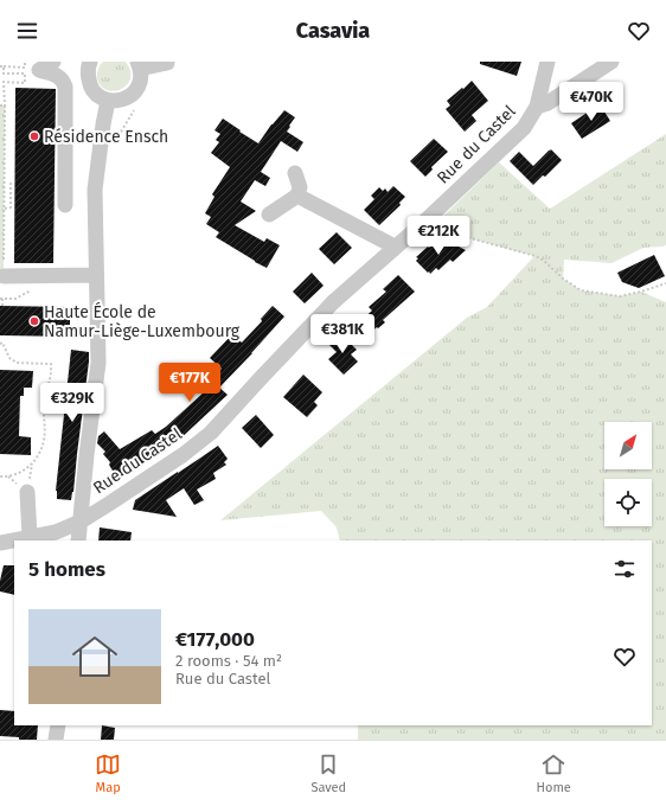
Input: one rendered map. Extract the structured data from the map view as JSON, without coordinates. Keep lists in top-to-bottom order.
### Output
{
  "streets": {
    "street": ["Rue du Castel"]
  },
  "places": ["Résidence Ensch", "Haute École de Namur-Liège-Luxembourg"],
  "north": "top right",
  "page": {
    "header": "Casavia",
    "price": [
      "€470K",
      "€212K",
      "€381K",
      "€177K",
      "€329K"
    ],
    "heading": "5 homes",
    "list": [
      {
        "name": "€177,000",
        "note": "2 rooms · 54 m² · Rue du Castel"
      }
    ],
    "tabs": ["Map", "Saved", "Home"]
  }
}
